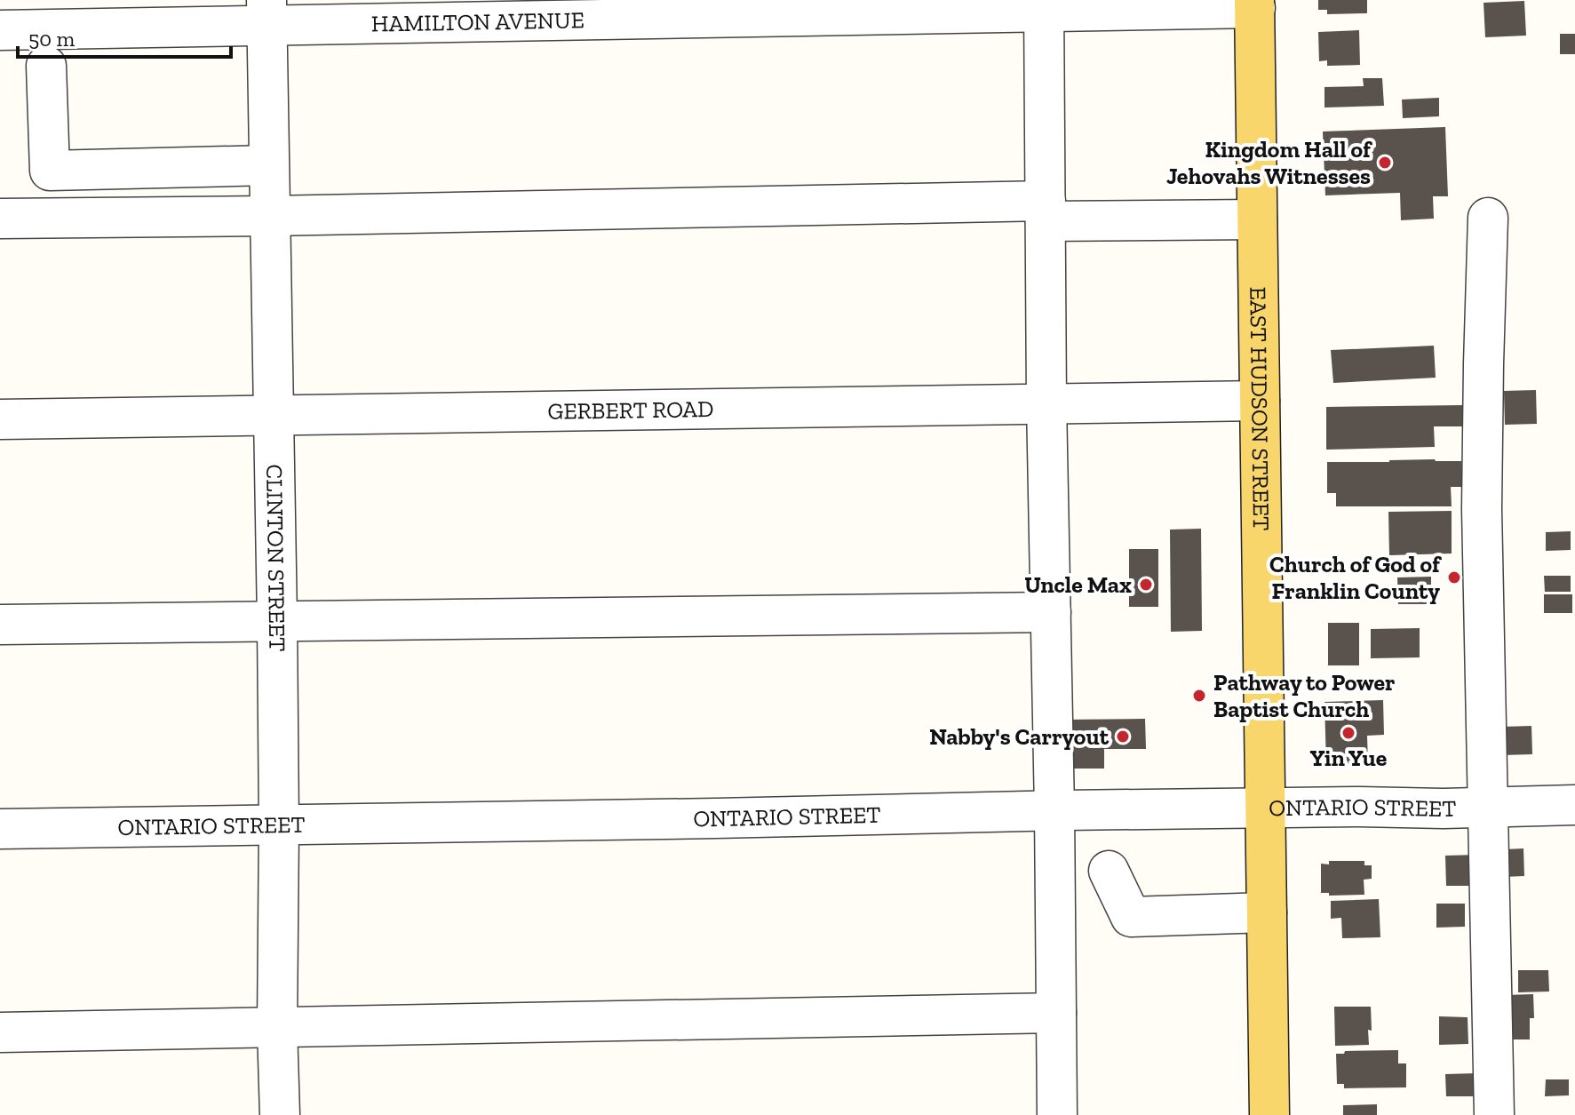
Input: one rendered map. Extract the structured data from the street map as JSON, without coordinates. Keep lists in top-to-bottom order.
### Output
{
  "streets": {
    "main road": ["EAST HUDSON STREET"],
    "street": [
      "HAMILTON AVENUE",
      "GERBERT ROAD",
      "CLINTON STREET",
      "ONTARIO STREET"
    ]
  },
  "crossings": [
    ["HAMILTON AVENUE", "EAST HUDSON STREET"],
    ["HAMILTON AVENUE", "CLINTON STREET"],
    ["GERBERT ROAD", "EAST HUDSON STREET"],
    ["GERBERT ROAD", "CLINTON STREET"],
    ["EAST HUDSON STREET", "ONTARIO STREET"],
    ["CLINTON STREET", "ONTARIO STREET"]
  ],
  "places": [
    "Kingdom Hall of Jehovahs Witnesses",
    "Church of God of Franklin County",
    "Uncle Max",
    "Pathway to Power Baptist Church",
    "Yin Yue",
    "Nabby's Carryout"
  ],
  "scale_bar": "50 m"
}
